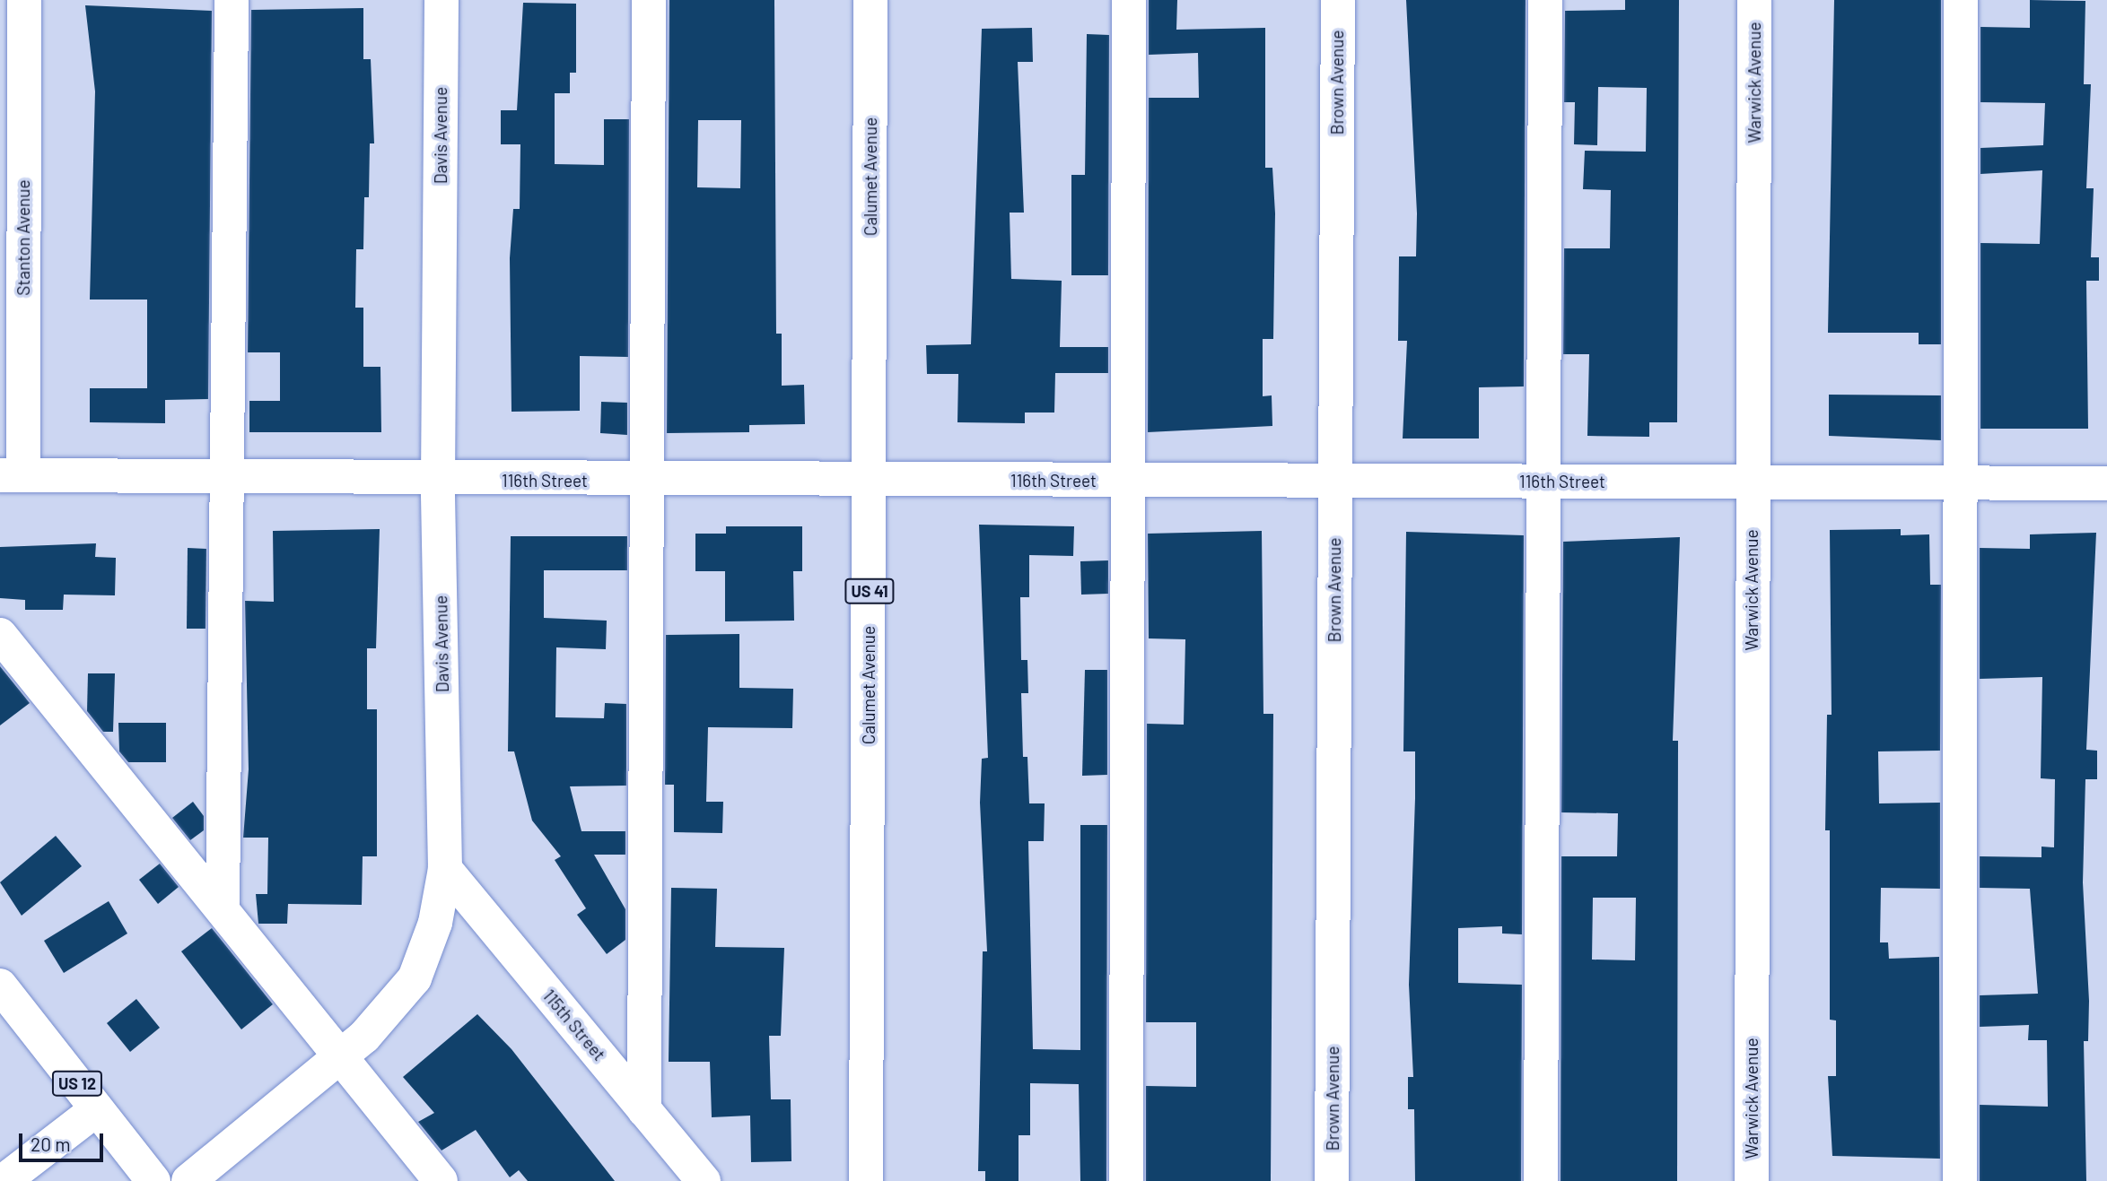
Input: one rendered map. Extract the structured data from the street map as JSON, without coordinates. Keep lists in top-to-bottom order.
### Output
{
  "streets": {
    "street": [
      "Brown Avenue",
      "Warwick Avenue",
      "Davis Avenue",
      "Calumet Avenue",
      "Stanton Avenue",
      "116th Street",
      "US 41",
      "115th Street",
      "US 12"
    ]
  },
  "crossings": [
    ["Brown Avenue", "116th Street"],
    ["Warwick Avenue", "116th Street"],
    ["Davis Avenue", "116th Street"],
    ["Davis Avenue", "115th Street"],
    ["Calumet Avenue", "116th Street"],
    ["Stanton Avenue", "116th Street"]
  ],
  "scale_bar": "20 m"
}
